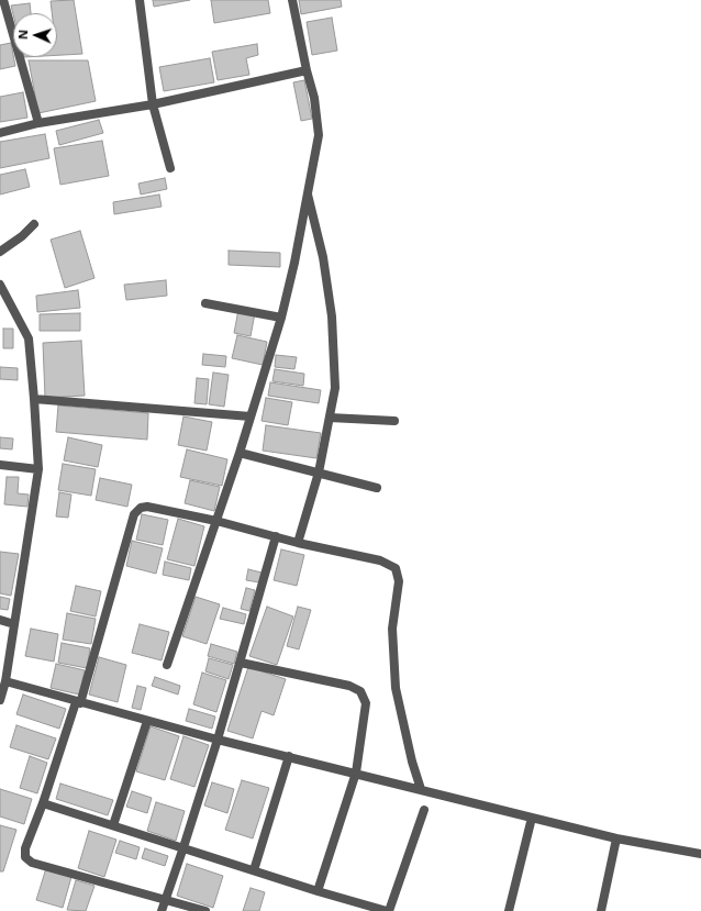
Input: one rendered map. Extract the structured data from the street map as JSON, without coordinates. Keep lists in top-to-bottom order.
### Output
{
  "north": "left"
}
